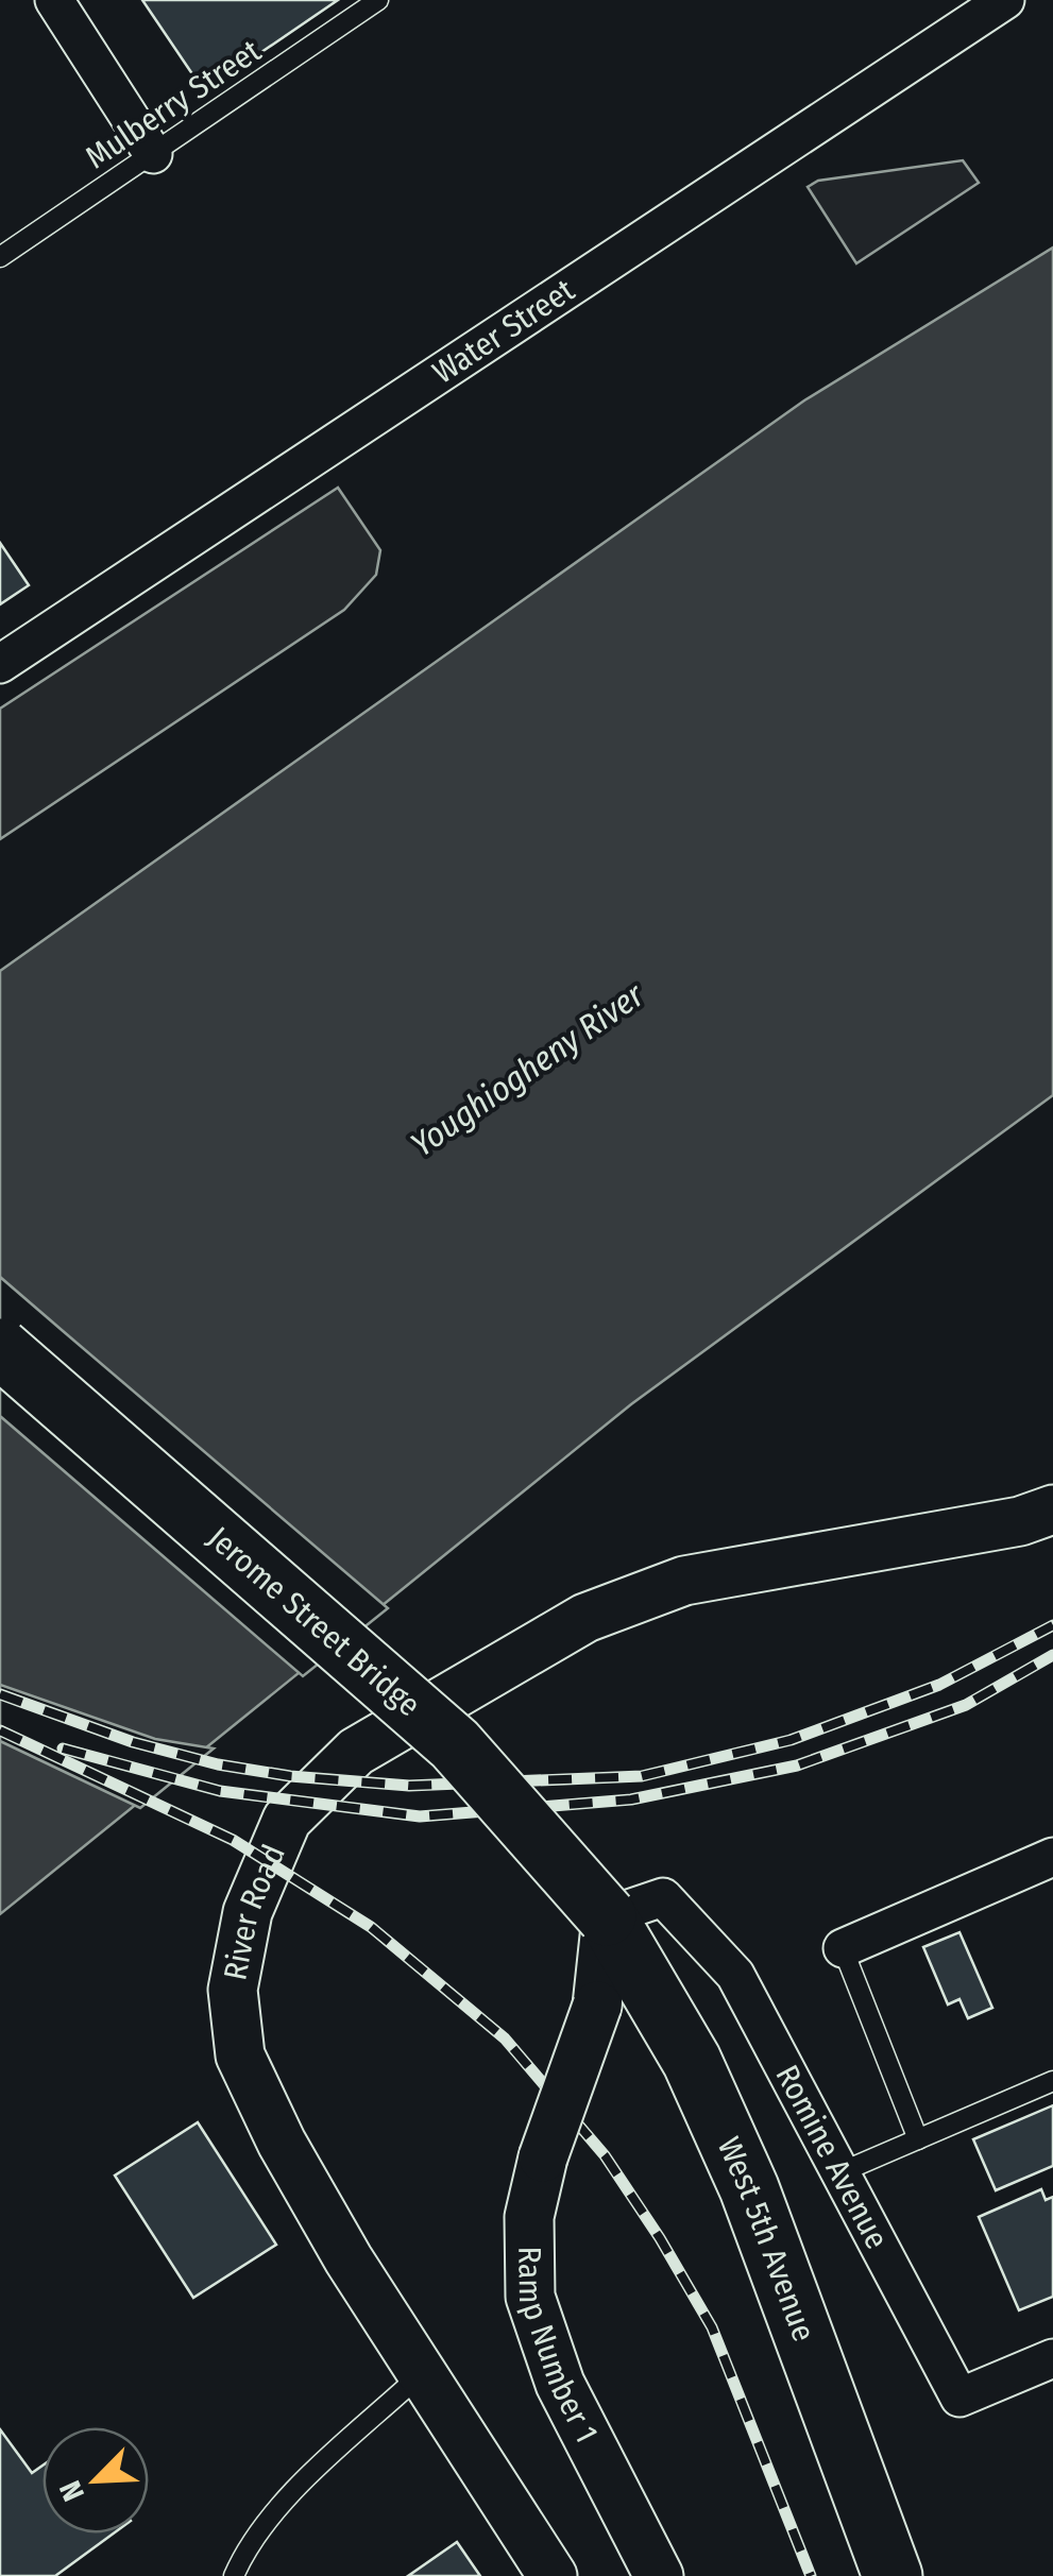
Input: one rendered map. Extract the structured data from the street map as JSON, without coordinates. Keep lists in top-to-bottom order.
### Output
{
  "streets": {
    "main road": ["Jerome Street Bridge", "West 5th Avenue"],
    "street": [
      "Water Street",
      "River Road",
      "Romine Avenue",
      "Ramp Number 1"
    ],
    "lane": ["Mulberry Street"]
  },
  "crossings": [
    ["Jerome Street Bridge", "Romine Avenue"],
    ["Jerome Street Bridge", "West 5th Avenue"],
    ["Jerome Street Bridge", "Ramp Number 1"],
    ["Romine Avenue", "West 5th Avenue"],
    ["Romine Avenue", "Ramp Number 1"],
    ["West 5th Avenue", "Ramp Number 1"]
  ],
  "water": ["Youghiogheny River"],
  "north": "bottom left"
}
